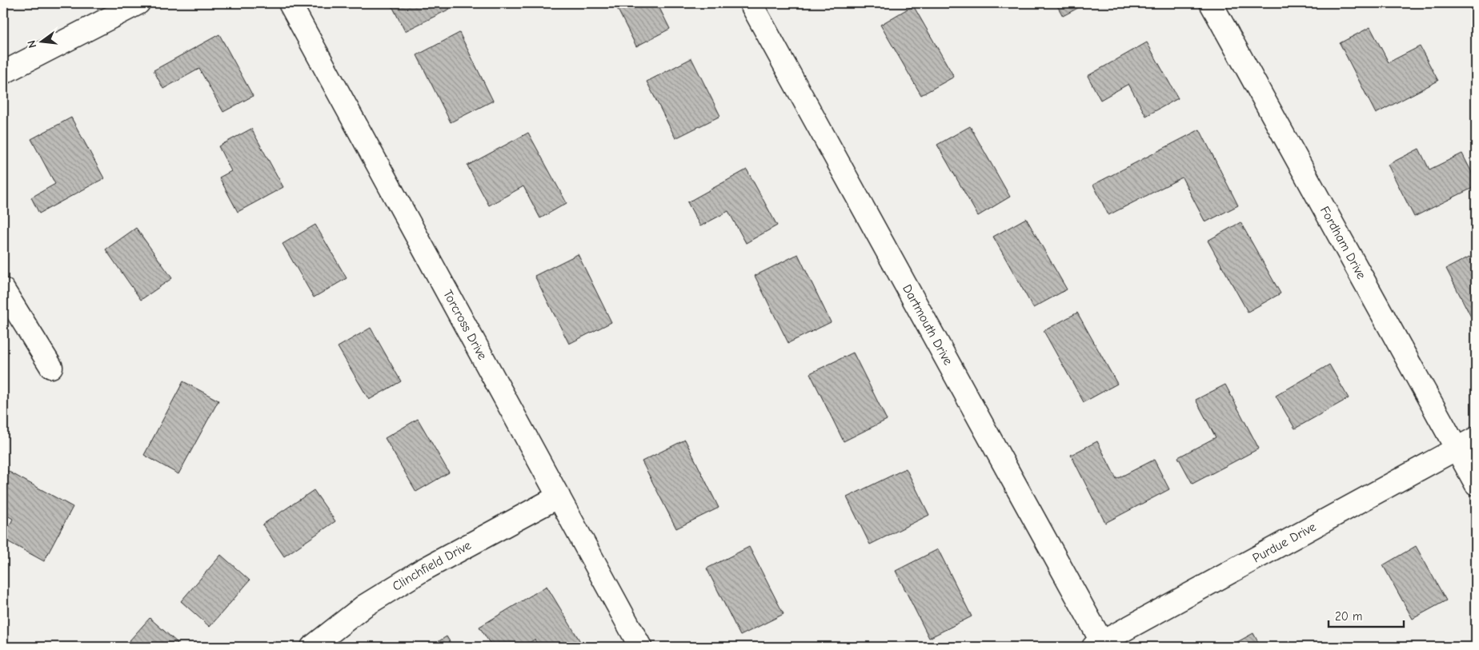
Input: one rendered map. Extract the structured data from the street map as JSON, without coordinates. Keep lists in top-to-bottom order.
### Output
{
  "streets": {
    "street": [
      "Fordham Drive",
      "Torcross Drive",
      "Dartmouth Drive",
      "Purdue Drive",
      "Clinchfield Drive"
    ]
  },
  "crossings": [
    ["Fordham Drive", "Purdue Drive"],
    ["Torcross Drive", "Clinchfield Drive"],
    ["Dartmouth Drive", "Purdue Drive"]
  ],
  "scale_bar": "20 m",
  "north": "left"
}
